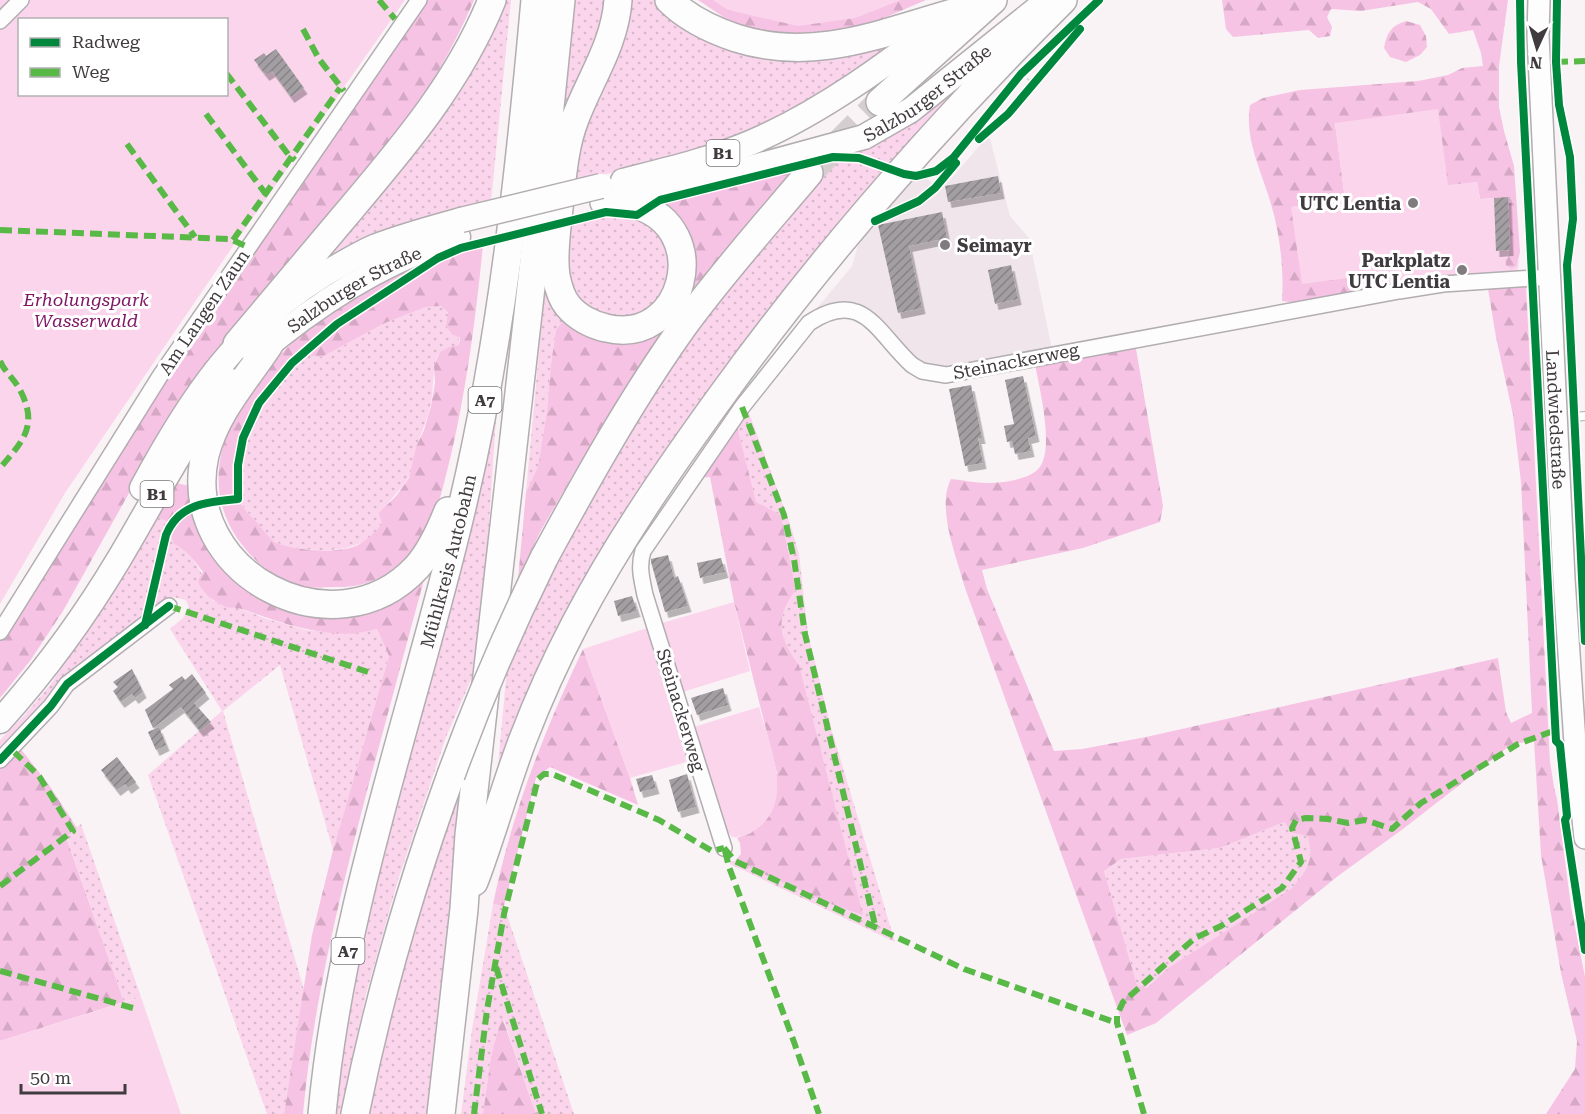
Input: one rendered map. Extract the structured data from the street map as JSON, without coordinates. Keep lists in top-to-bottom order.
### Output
{
  "streets": {
    "highway": ["A7", "Mühlkreis Autobahn"],
    "main road": ["Salzburger Straße", "B1", "Landwiedstraße"],
    "street": ["Am Langen Zaun", "Steinackerweg"]
  },
  "crossings": [
    ["Steinackerweg", "Landwiedstraße"]
  ],
  "parks": ["Erholungspark Wasserwald"],
  "places": ["UTC Lentia", "Seimayr", "Parkplatz UTC Lentia"],
  "legend": ["Radweg", "Weg"],
  "scale_bar": "50 m",
  "north": "bottom"
}
